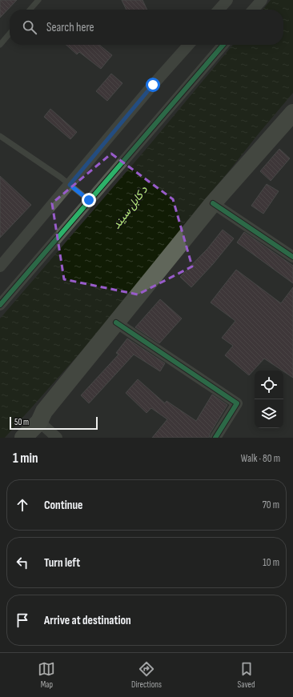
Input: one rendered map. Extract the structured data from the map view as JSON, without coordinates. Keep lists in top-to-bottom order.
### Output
{
  "water": ["د کابل سيند"],
  "scale_bar": "50 m",
  "page": {
    "search": "Search here",
    "scale": "50 m",
    "heading": ["1 min", "Walk · 80 m"],
    "list": [
      ["Continue", "70 m"],
      ["Turn left", "10 m"],
      "Arrive at destination"
    ],
    "nav": ["Map", "Directions", "Saved"]
  }
}
